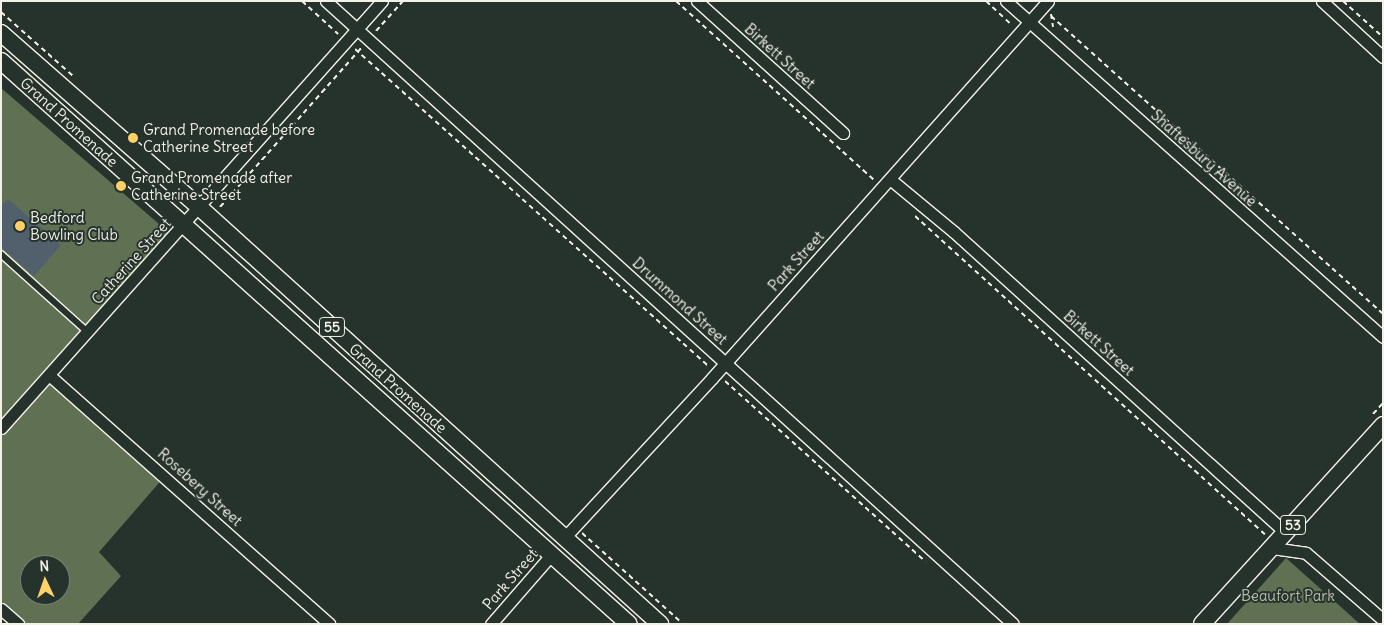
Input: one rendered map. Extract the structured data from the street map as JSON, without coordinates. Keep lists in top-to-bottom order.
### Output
{
  "streets": {
    "main road": ["Grand Promenade", "55", "53"],
    "street": [
      "Birkett Street",
      "Shaftesbury Avenue",
      "Catherine Street",
      "Park Street",
      "Drummond Street",
      "Rosebery Street"
    ]
  },
  "crossings": [
    ["Birkett Street", "Park Street"],
    ["Birkett Street", "53"],
    ["Grand Promenade", "Catherine Street"],
    ["Grand Promenade", "Park Street"],
    ["Shaftesbury Avenue", "Park Street"],
    ["Catherine Street", "Drummond Street"],
    ["Catherine Street", "Rosebery Street"],
    ["Park Street", "Drummond Street"]
  ],
  "parks": ["Beaufort Park"],
  "places": ["Grand Promenade before Catherine Street", "Grand Promenade after Catherine Street", "Bedford Bowling Club"],
  "north": "top"
}
